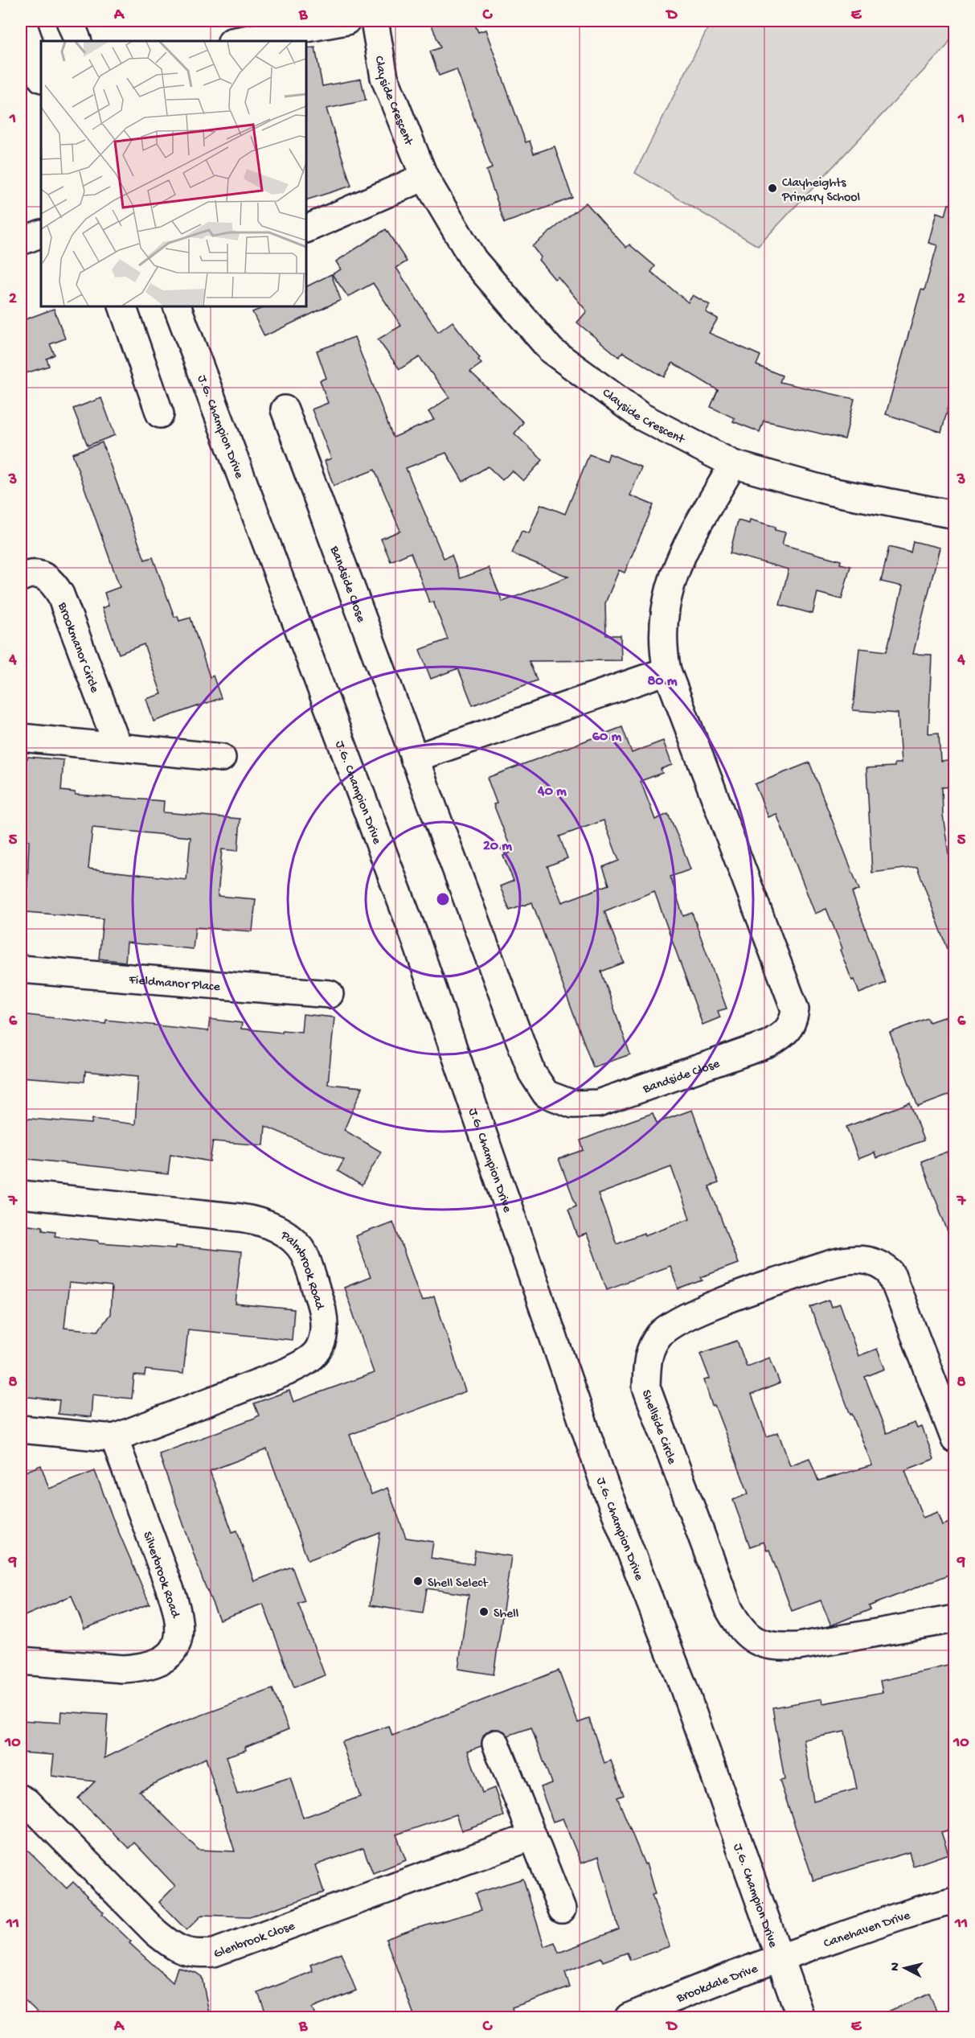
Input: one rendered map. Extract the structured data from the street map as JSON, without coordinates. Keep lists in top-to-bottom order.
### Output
{
  "streets": {
    "street": [
      "Clayside Crescent",
      "J.G. Champion Drive",
      "Bandside Close",
      "Brookmanor Circle",
      "Fieldmanor Place",
      "Palmbrook Road",
      "Shellside Circle",
      "Silverbrook Road",
      "Canehaven Drive",
      "Glenbrook Close",
      "Brookdale Drive"
    ]
  },
  "crossings": [
    ["Clayside Crescent", "Bandside Close"],
    ["J.G. Champion Drive", "Canehaven Drive"],
    ["J.G. Champion Drive", "Brookdale Drive"],
    ["Palmbrook Road", "Silverbrook Road"],
    ["Canehaven Drive", "Brookdale Drive"]
  ],
  "places": ["Clayheights Primary School", "Shell Select", "Shell"],
  "north": "left",
  "grid": {
    "columns": [
      "A",
      "B",
      "C",
      "D",
      "E"
    ],
    "rows": [
      "1",
      "2",
      "3",
      "4",
      "5",
      "6",
      "7",
      "8",
      "9",
      "10",
      "11"
    ]
  },
  "rings": [
    "80 m",
    "60 m",
    "40 m",
    "20 m"
  ]
}
